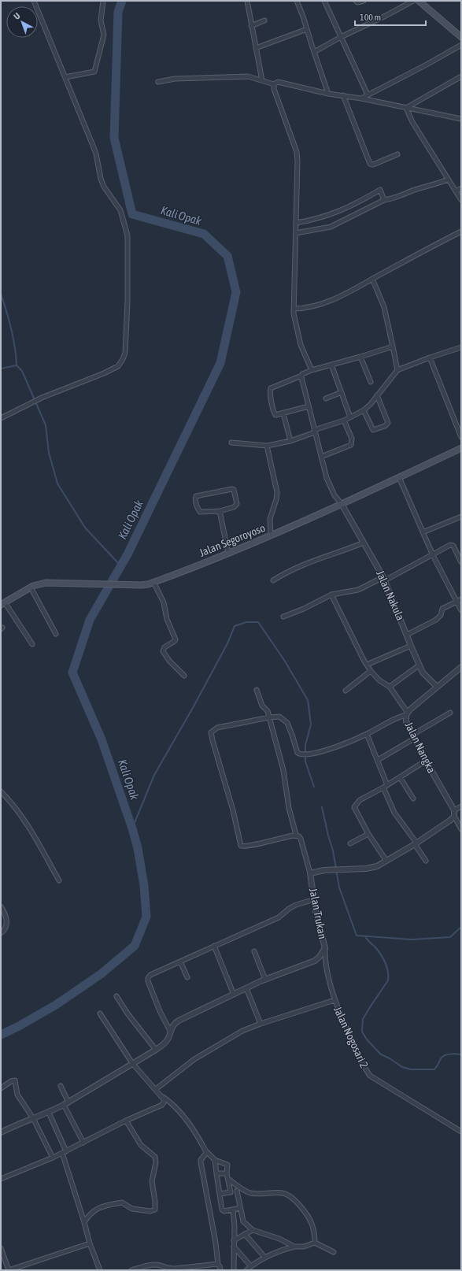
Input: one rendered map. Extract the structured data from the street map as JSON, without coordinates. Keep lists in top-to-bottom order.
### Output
{
  "streets": {
    "main road": ["Jalan Segoroyoso"],
    "street": [
      "Jalan Nakula",
      "Jalan Nangka",
      "Jalan Trukan",
      "Jalan Nogosari 2"
    ]
  },
  "crossings": [
    ["Jalan Segoroyoso", "Jalan Nakula"],
    ["Jalan Nakula", "Jalan Nangka"],
    ["Jalan Trukan", "Jalan Nogosari 2"]
  ],
  "water": ["Kali Opak"],
  "scale_bar": "100 m",
  "north": "top left"
}
